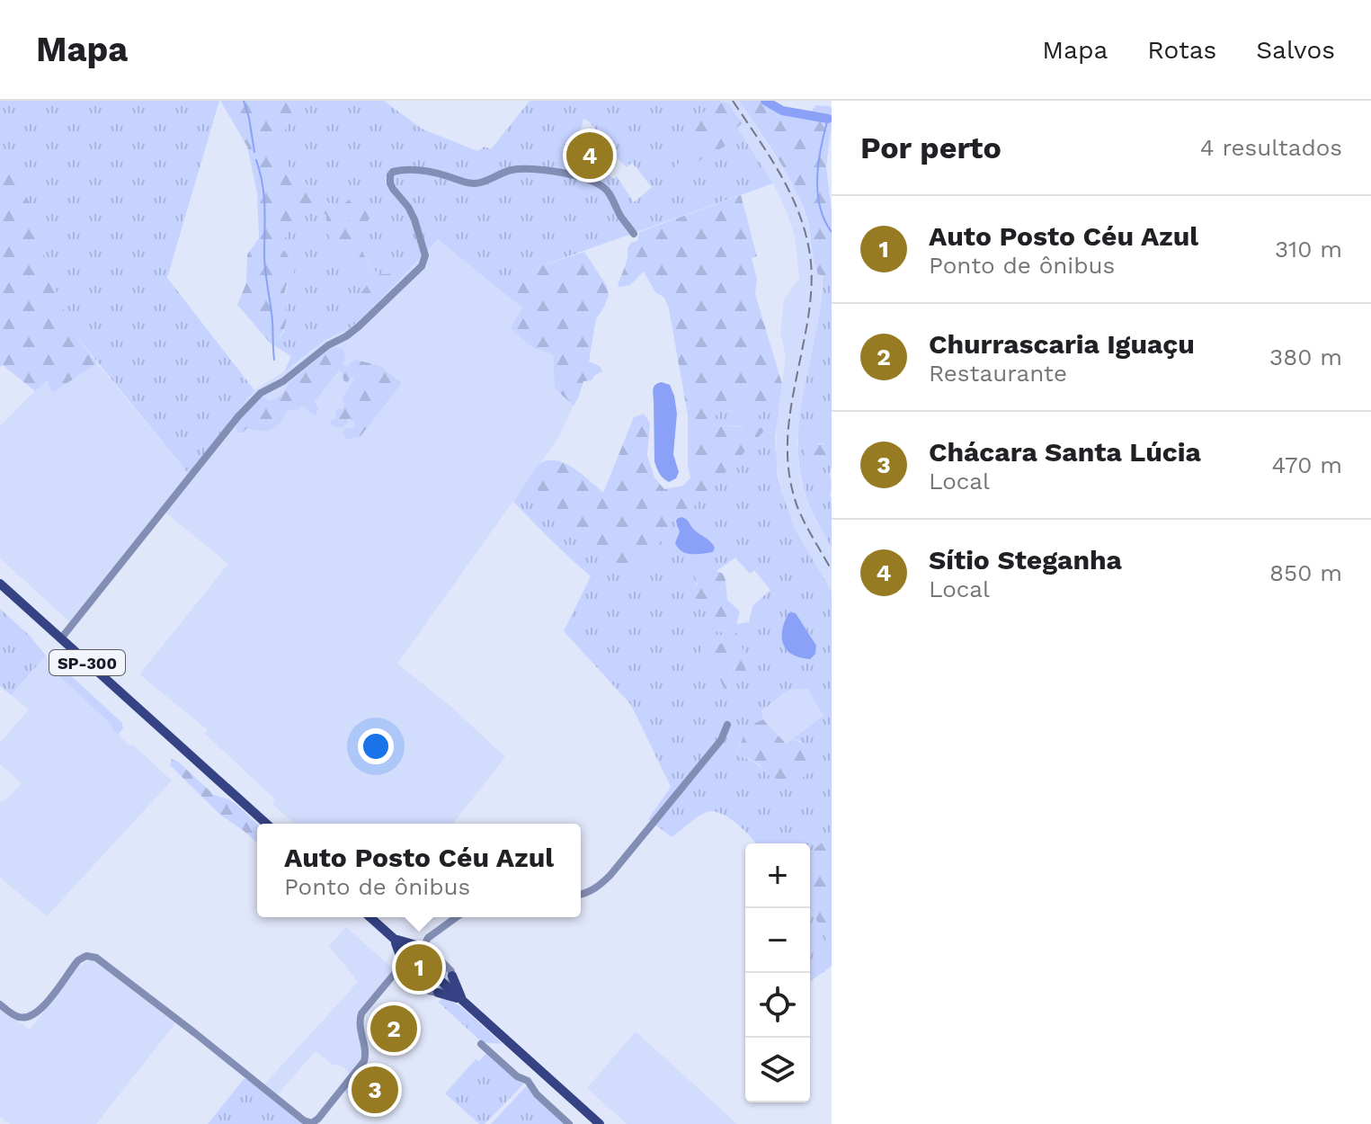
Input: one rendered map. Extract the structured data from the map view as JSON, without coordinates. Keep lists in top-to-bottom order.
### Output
{
  "streets": {
    "main road": ["SP-300"]
  },
  "page": {
    "header": "Mapa",
    "nav": ["Mapa", "Rotas", "Salvos"],
    "heading": ["Por perto", "4 resultados"],
    "pins": [
      "4",
      "1",
      "2",
      "3"
    ],
    "list": [
      {
        "mark": "1",
        "name": "Auto Posto Céu Azul",
        "note": "Ponto de ônibus",
        "value": "310 m"
      },
      {
        "mark": "2",
        "name": "Churrascaria Iguaçu",
        "note": "Restaurante",
        "value": "380 m"
      },
      {
        "mark": "3",
        "name": "Chácara Santa Lúcia",
        "note": "Local",
        "value": "470 m"
      },
      {
        "mark": "4",
        "name": "Sítio Steganha",
        "note": "Local",
        "value": "850 m"
      }
    ],
    "popup": ["Auto Posto Céu Azul", "Ponto de ônibus"],
    "map_buttons": ["+", "−"]
  }
}
